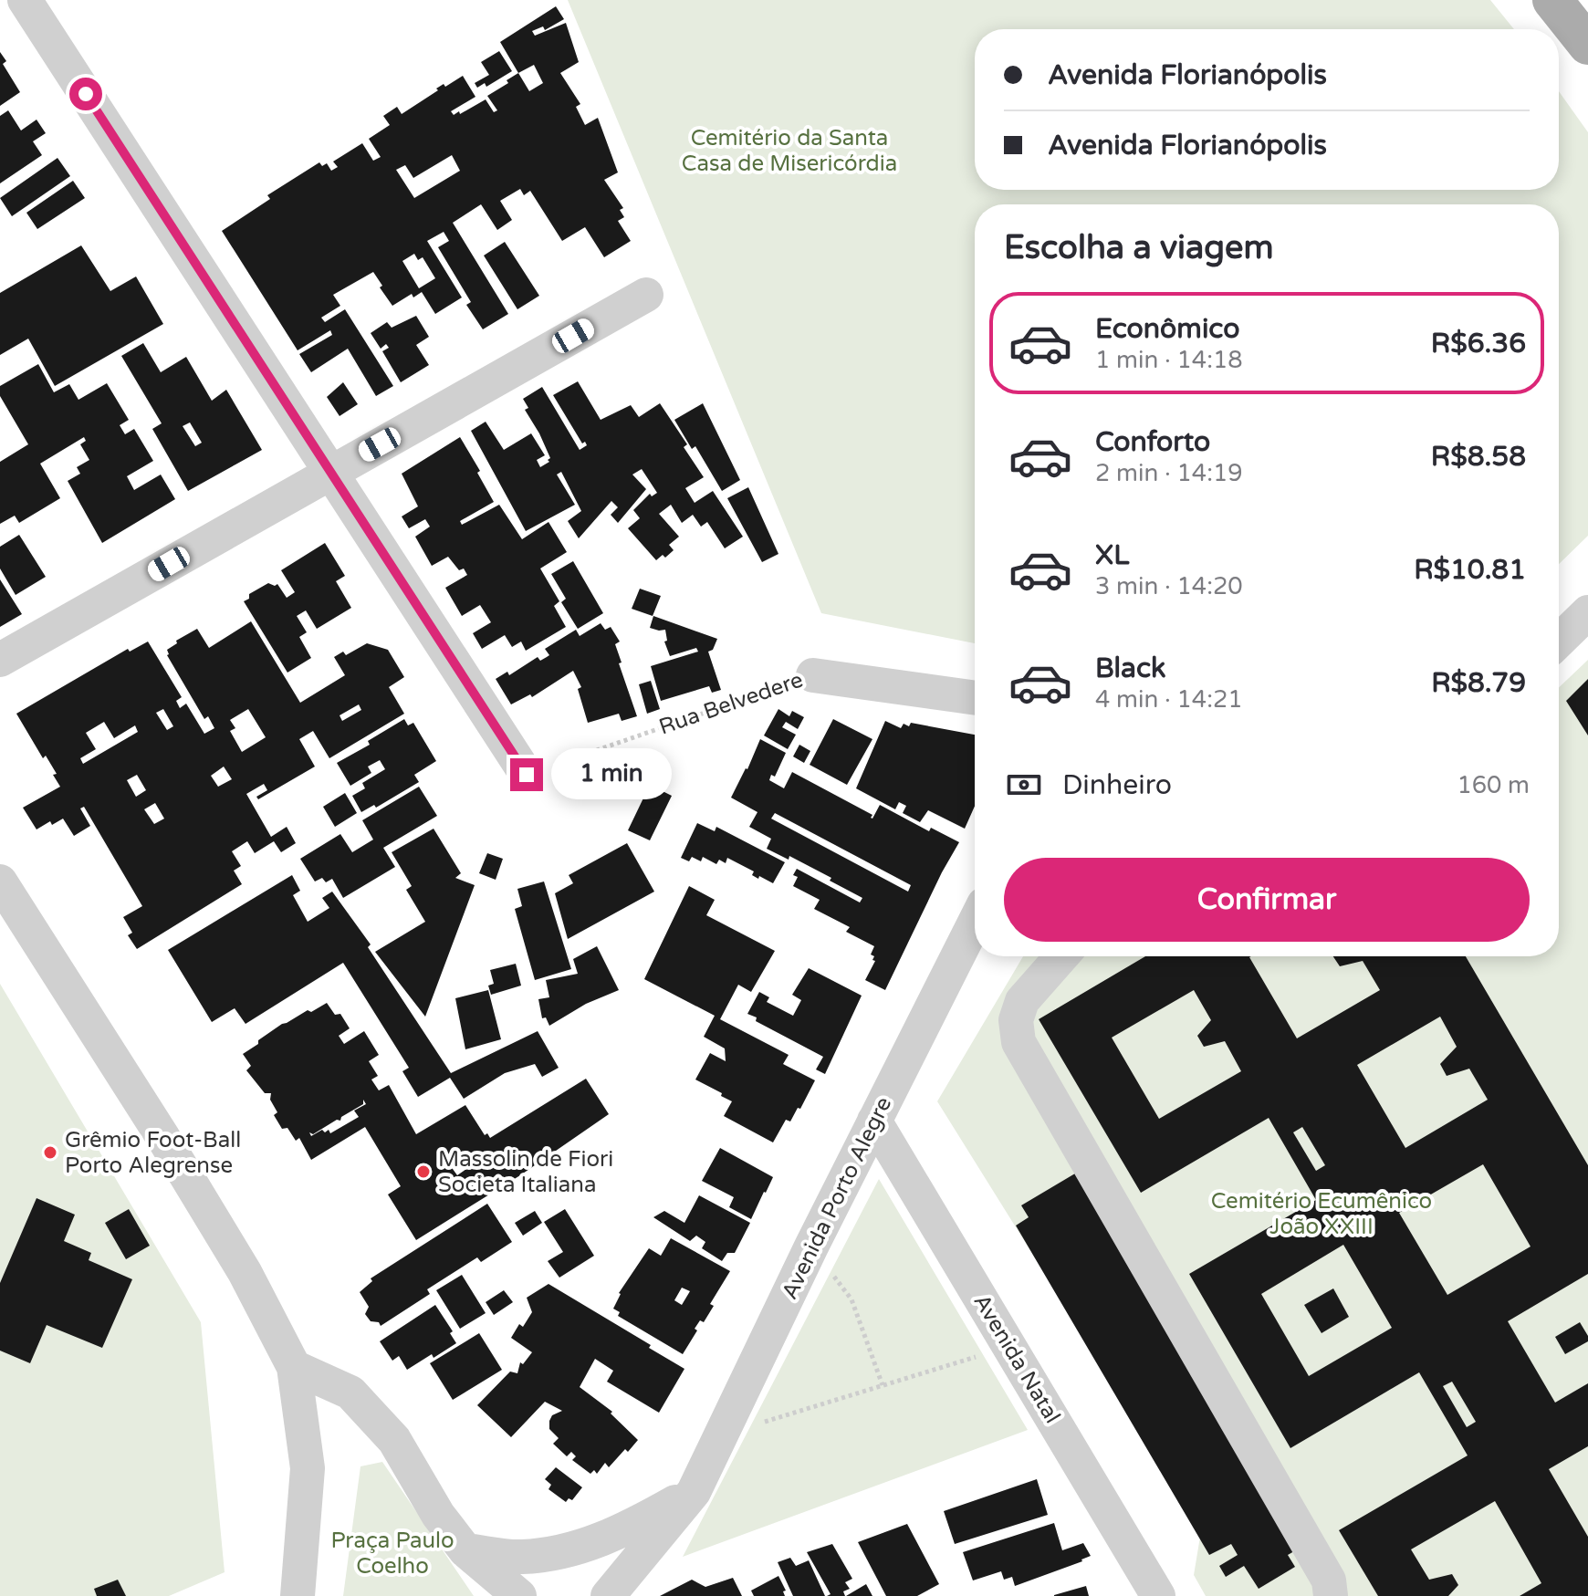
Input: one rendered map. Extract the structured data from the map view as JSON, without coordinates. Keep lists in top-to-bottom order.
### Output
{
  "streets": {
    "street": ["Rua Belvedere", "Avenida Porto Alegre", "Avenida Natal"]
  },
  "crossings": [
    ["Avenida Porto Alegre", "Avenida Natal"]
  ],
  "parks": ["Cemitério da Santa Casa de Misericórdia", "Cemitério Ecumênico João XXIII", "Praça Paulo Coelho"],
  "places": ["Grêmio Foot-Ball Porto Alegrense", "Massolin de Fiori Societa Italiana"],
  "page": {
    "banner": ["Avenida Florianópolis", "Avenida Florianópolis"],
    "heading": "Escolha a viagem",
    "list": [
      {
        "name": "Econômico",
        "note": "1 min · 14:18",
        "value": "R$6.36"
      },
      {
        "name": "Conforto",
        "note": "2 min · 14:19",
        "value": "R$8.58"
      },
      {
        "name": "XL",
        "note": "3 min · 14:20",
        "value": "R$10.81"
      },
      {
        "name": "Black",
        "note": "4 min · 14:21",
        "value": "R$8.79"
      }
    ],
    "pay": ["Dinheiro", "160 m"],
    "bubble": "1 min",
    "buttons": "Confirmar"
  }
}
